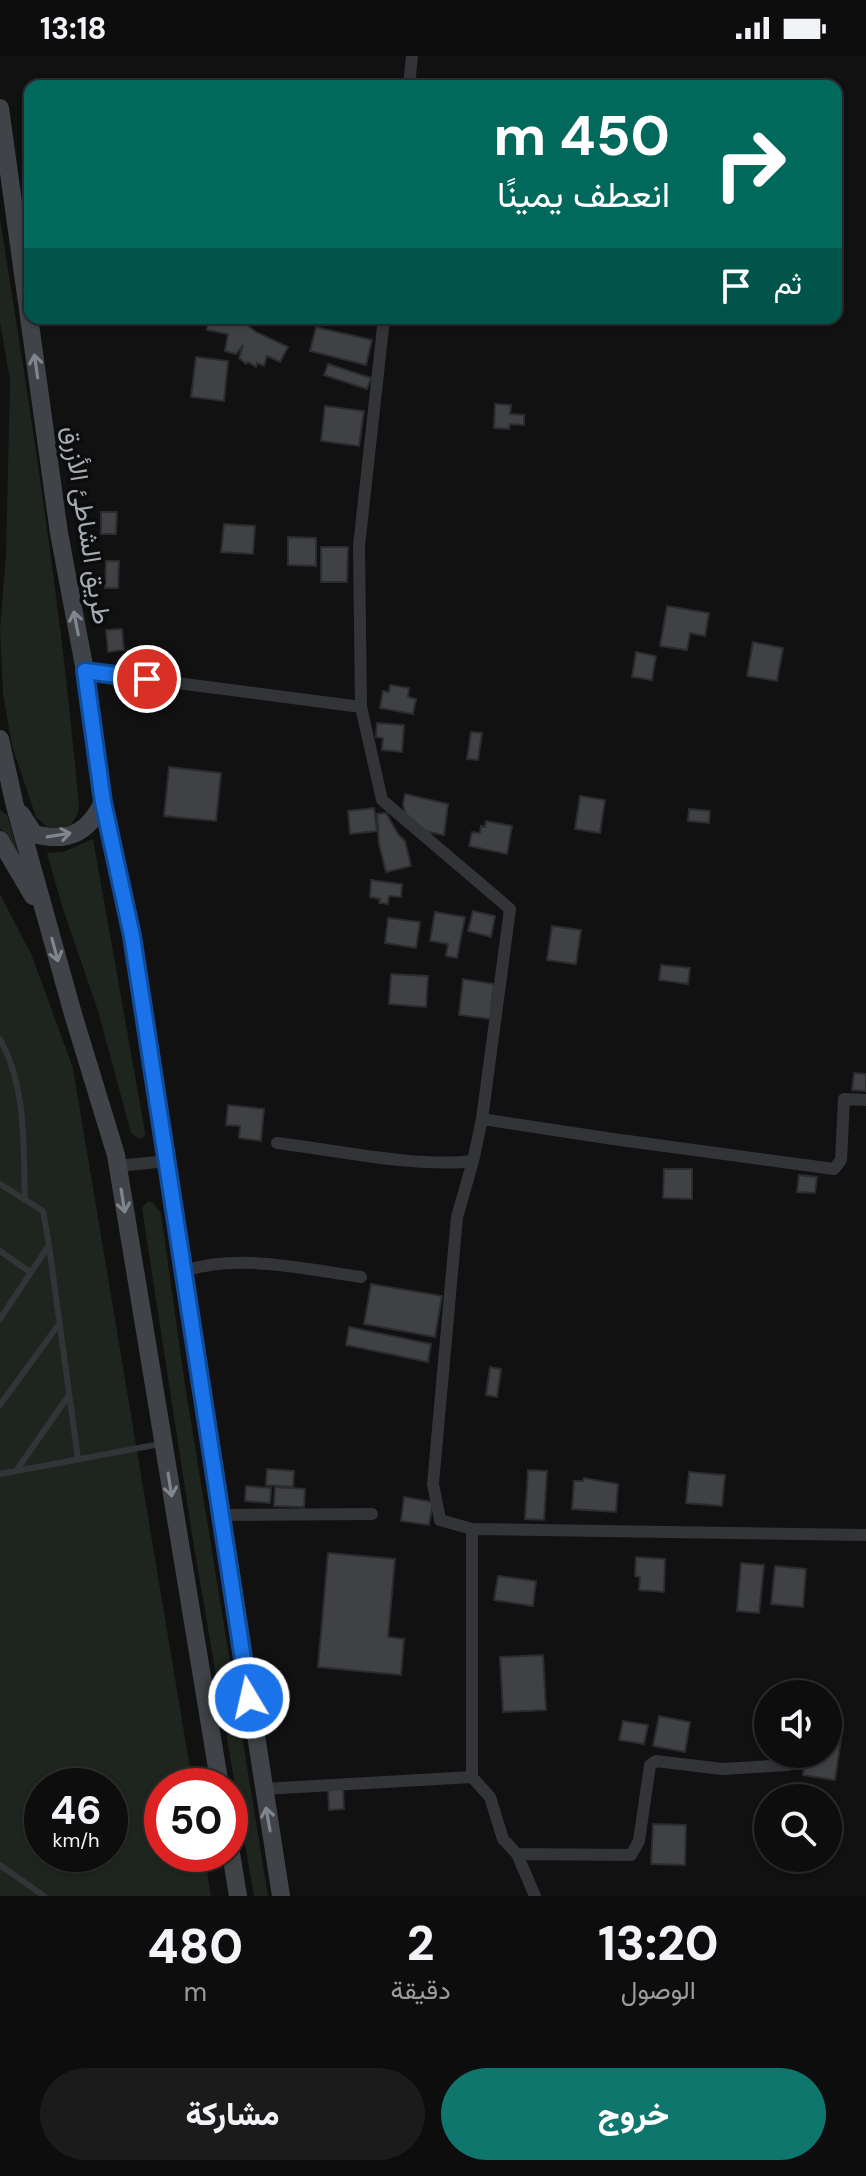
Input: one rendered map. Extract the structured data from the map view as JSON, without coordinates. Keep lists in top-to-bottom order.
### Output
{
  "streets": {
    "main road": ["طريق الشاطئ الأزرق"]
  },
  "one_way": ["طريق الشاطئ الأزرق"],
  "page": {
    "status": "13:18",
    "turn": ["450 m", "انعطف يمينًا"],
    "then": "ثم",
    "speed": "46 km/h",
    "limit": "50",
    "eta": [
      "13:20",
      "الوصول",
      "2",
      "دقيقة",
      "480",
      "m"
    ],
    "buttons": ["خروج", "مشاركة"]
  }
}
